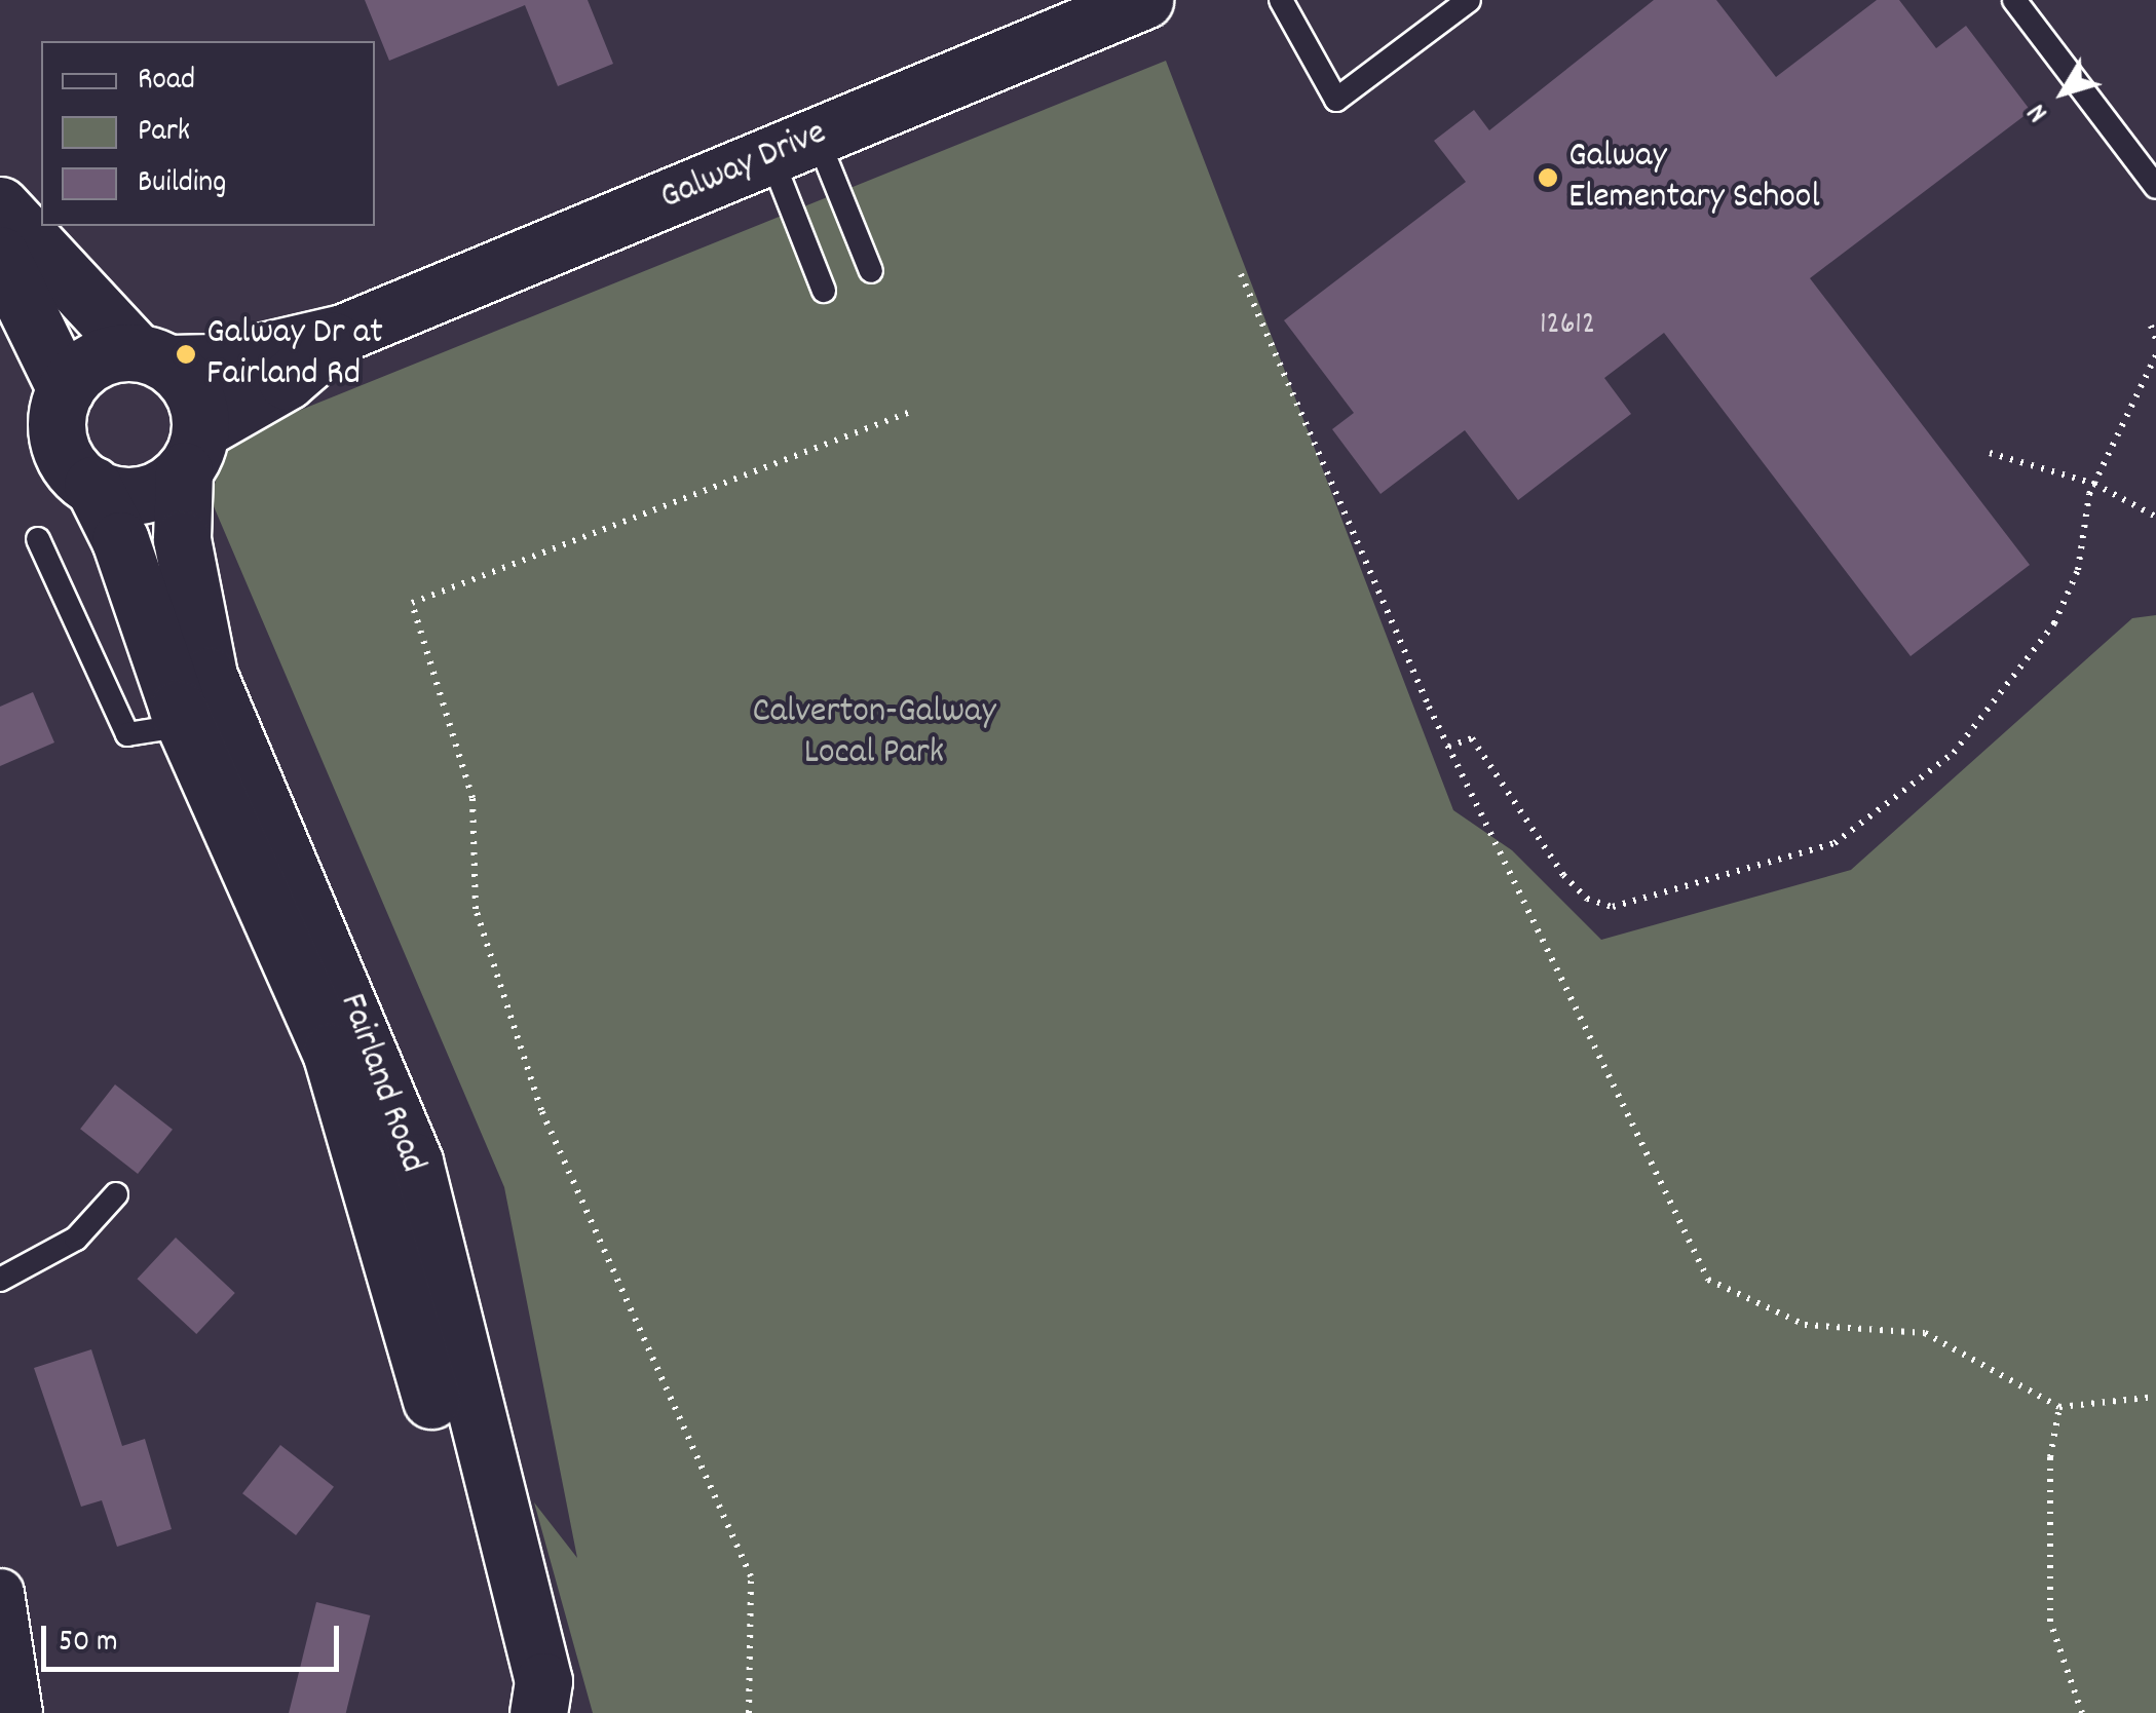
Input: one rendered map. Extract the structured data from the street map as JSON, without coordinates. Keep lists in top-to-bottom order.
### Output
{
  "streets": {
    "main road": ["Galway Drive", "Fairland Road"]
  },
  "crossings": [
    ["Galway Drive", "Fairland Road"]
  ],
  "parks": ["Calverton-Galway Local Park"],
  "places": ["Galway Elementary School", "Galway Dr at Fairland Rd"],
  "house_numbers": ["12612"],
  "legend": ["Road", "Park", "Building"],
  "scale_bar": "50 m",
  "north": "bottom left"
}
